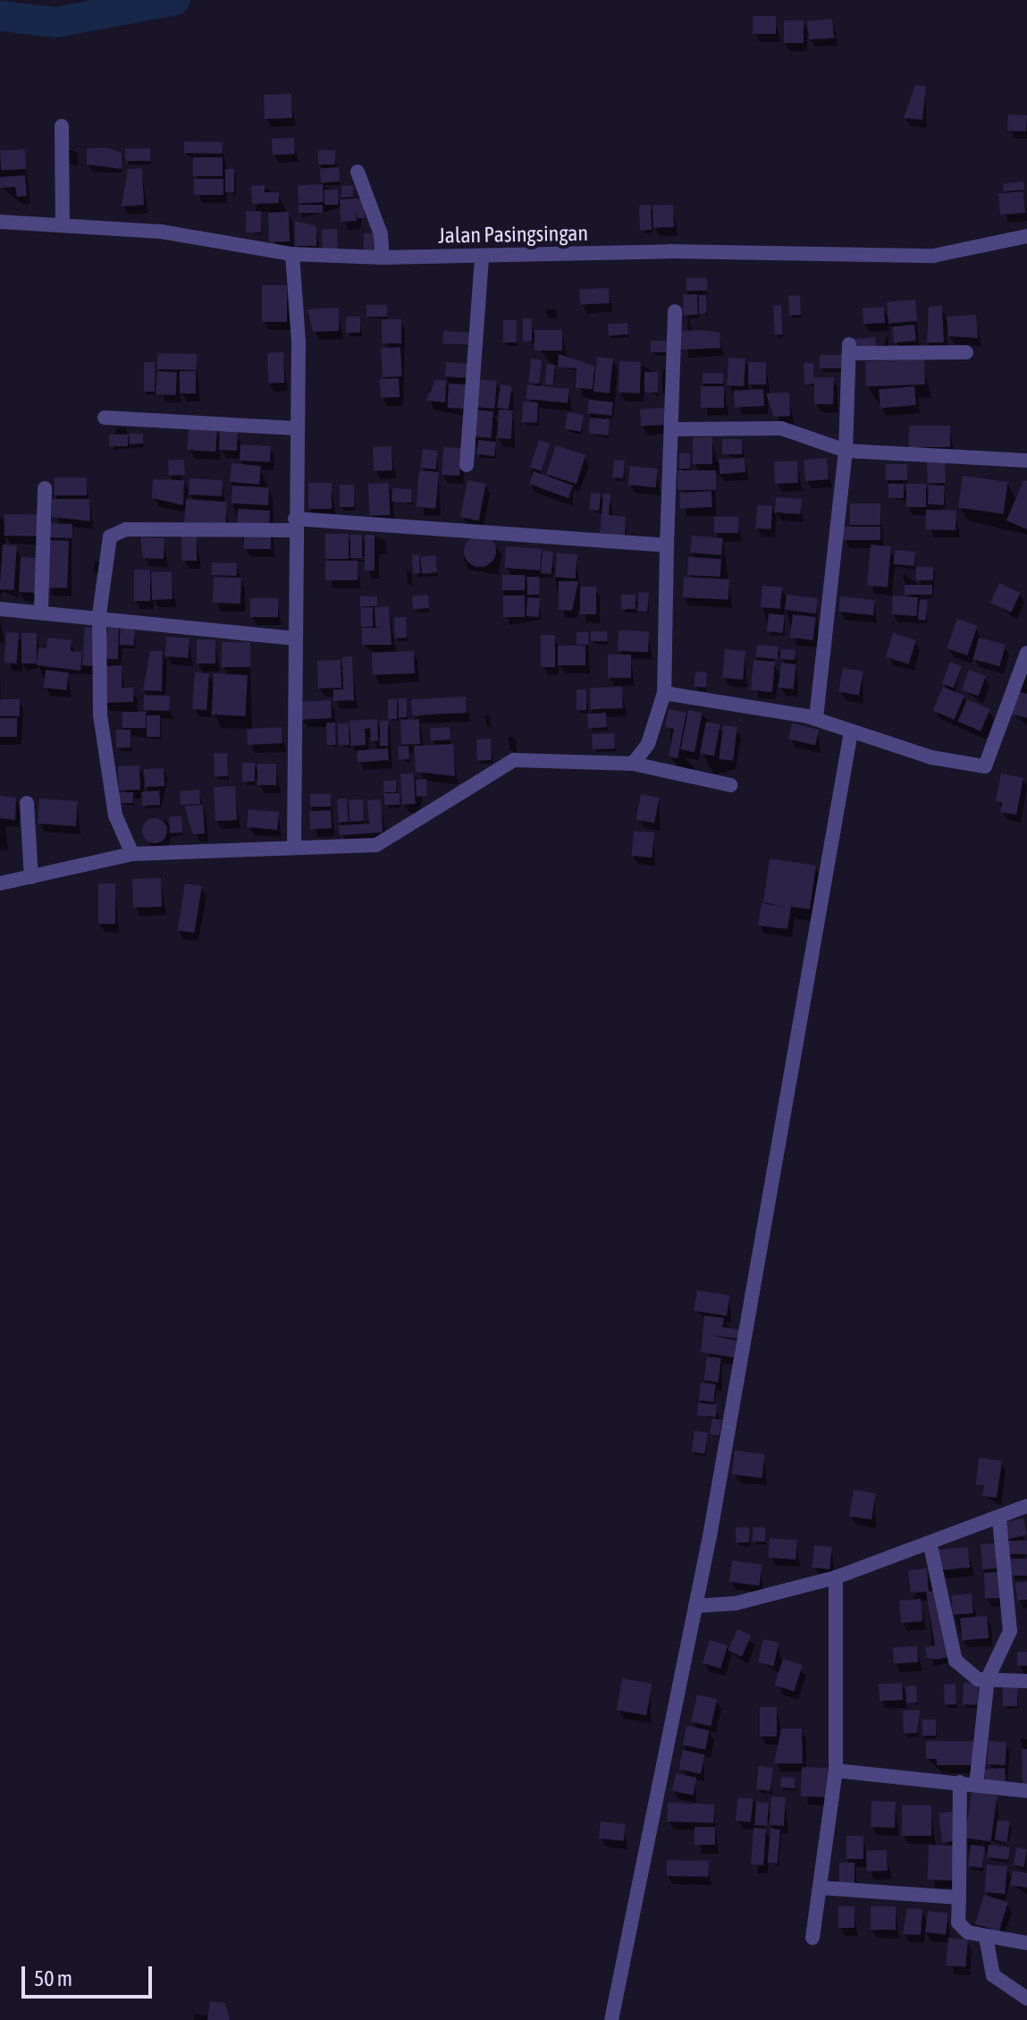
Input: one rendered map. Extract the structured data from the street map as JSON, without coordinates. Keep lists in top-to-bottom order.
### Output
{
  "streets": {
    "street": ["Jalan Pasingsingan"]
  },
  "scale_bar": "50 m"
}
